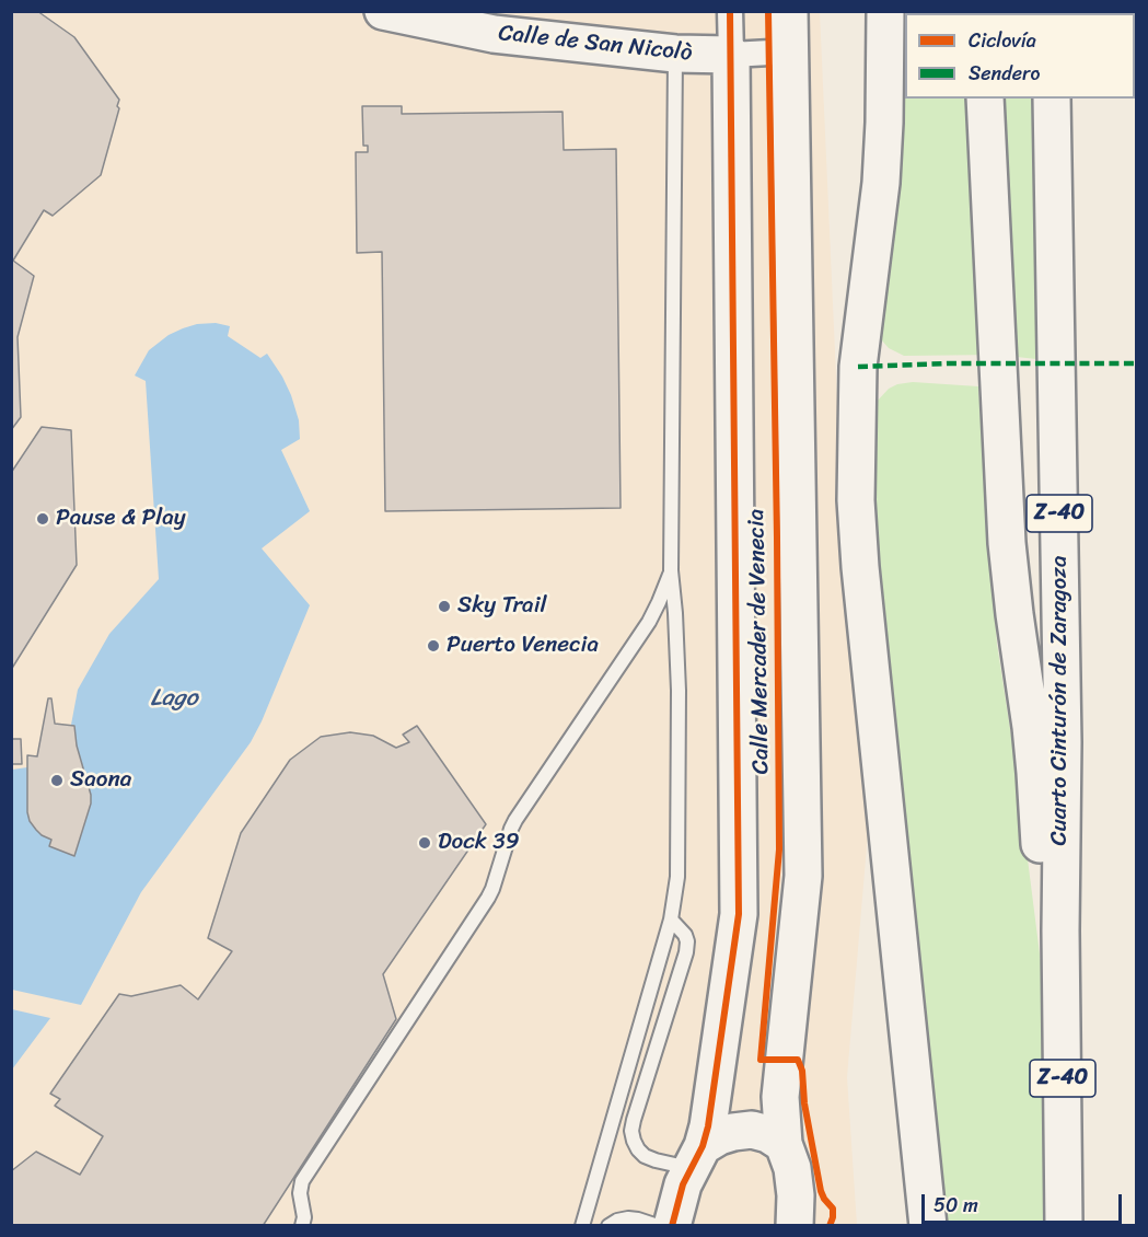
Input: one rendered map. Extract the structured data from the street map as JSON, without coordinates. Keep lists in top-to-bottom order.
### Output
{
  "streets": {
    "main road": [
      "Calle de San Nicolò",
      "Z-40",
      "Calle Mercader de Venecia",
      "Cuarto Cinturón de Zaragoza"
    ]
  },
  "crossings": [
    ["Calle de San Nicolò", "Calle Mercader de Venecia"]
  ],
  "water": ["Lago"],
  "places": [
    "Pause & Play",
    "Sky Trail",
    "Puerto Venecia",
    "Saona",
    "Dock 39"
  ],
  "legend": ["Ciclovía", "Sendero"],
  "scale_bar": "50 m"
}
